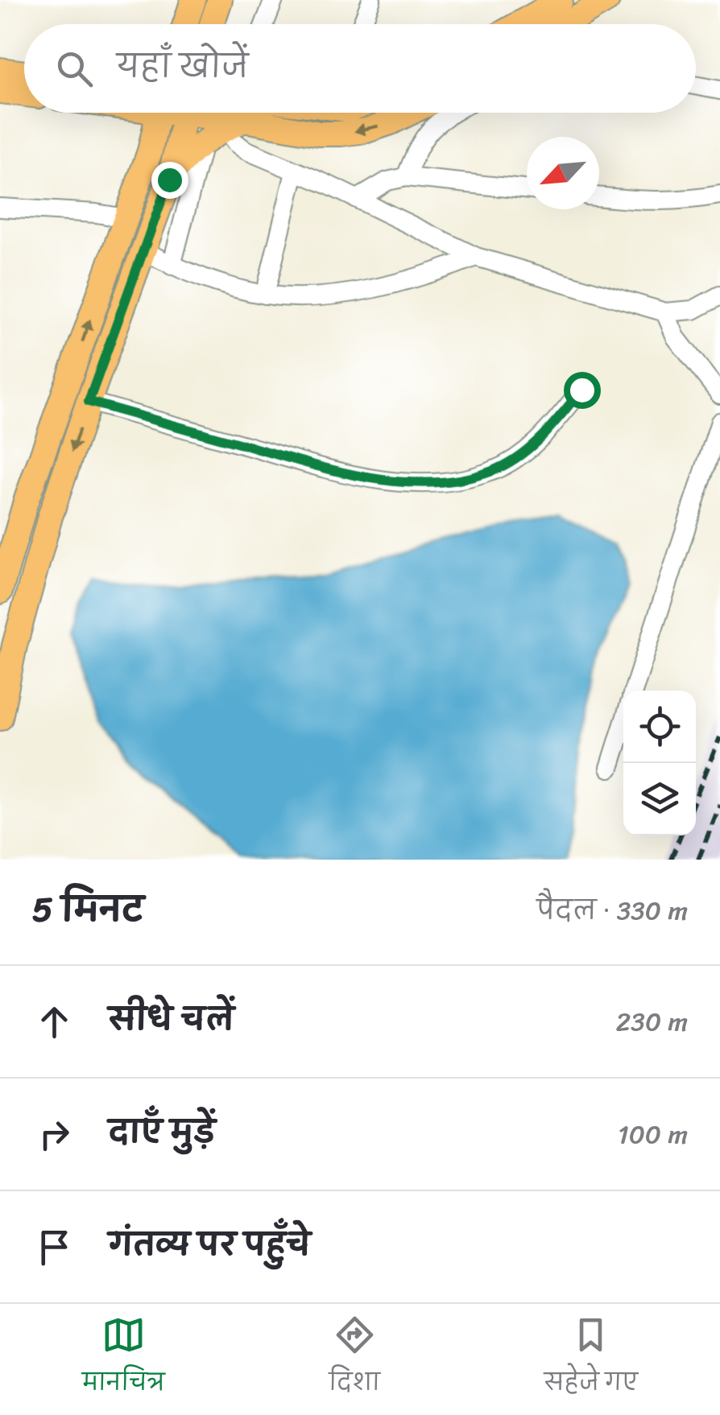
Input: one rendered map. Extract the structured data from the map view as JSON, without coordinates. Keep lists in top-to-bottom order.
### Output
{
  "north": "bottom left",
  "page": {
    "search": "यहाँ खोजें",
    "heading": ["5 मिनट", "पैदल · 330 m"],
    "list": [
      ["सीधे चलें", "230 m"],
      ["दाएँ मुड़ें", "100 m"],
      "गंतव्य पर पहुँचे"
    ],
    "nav": ["मानचित्र", "दिशा", "सहेजे गए"]
  }
}
